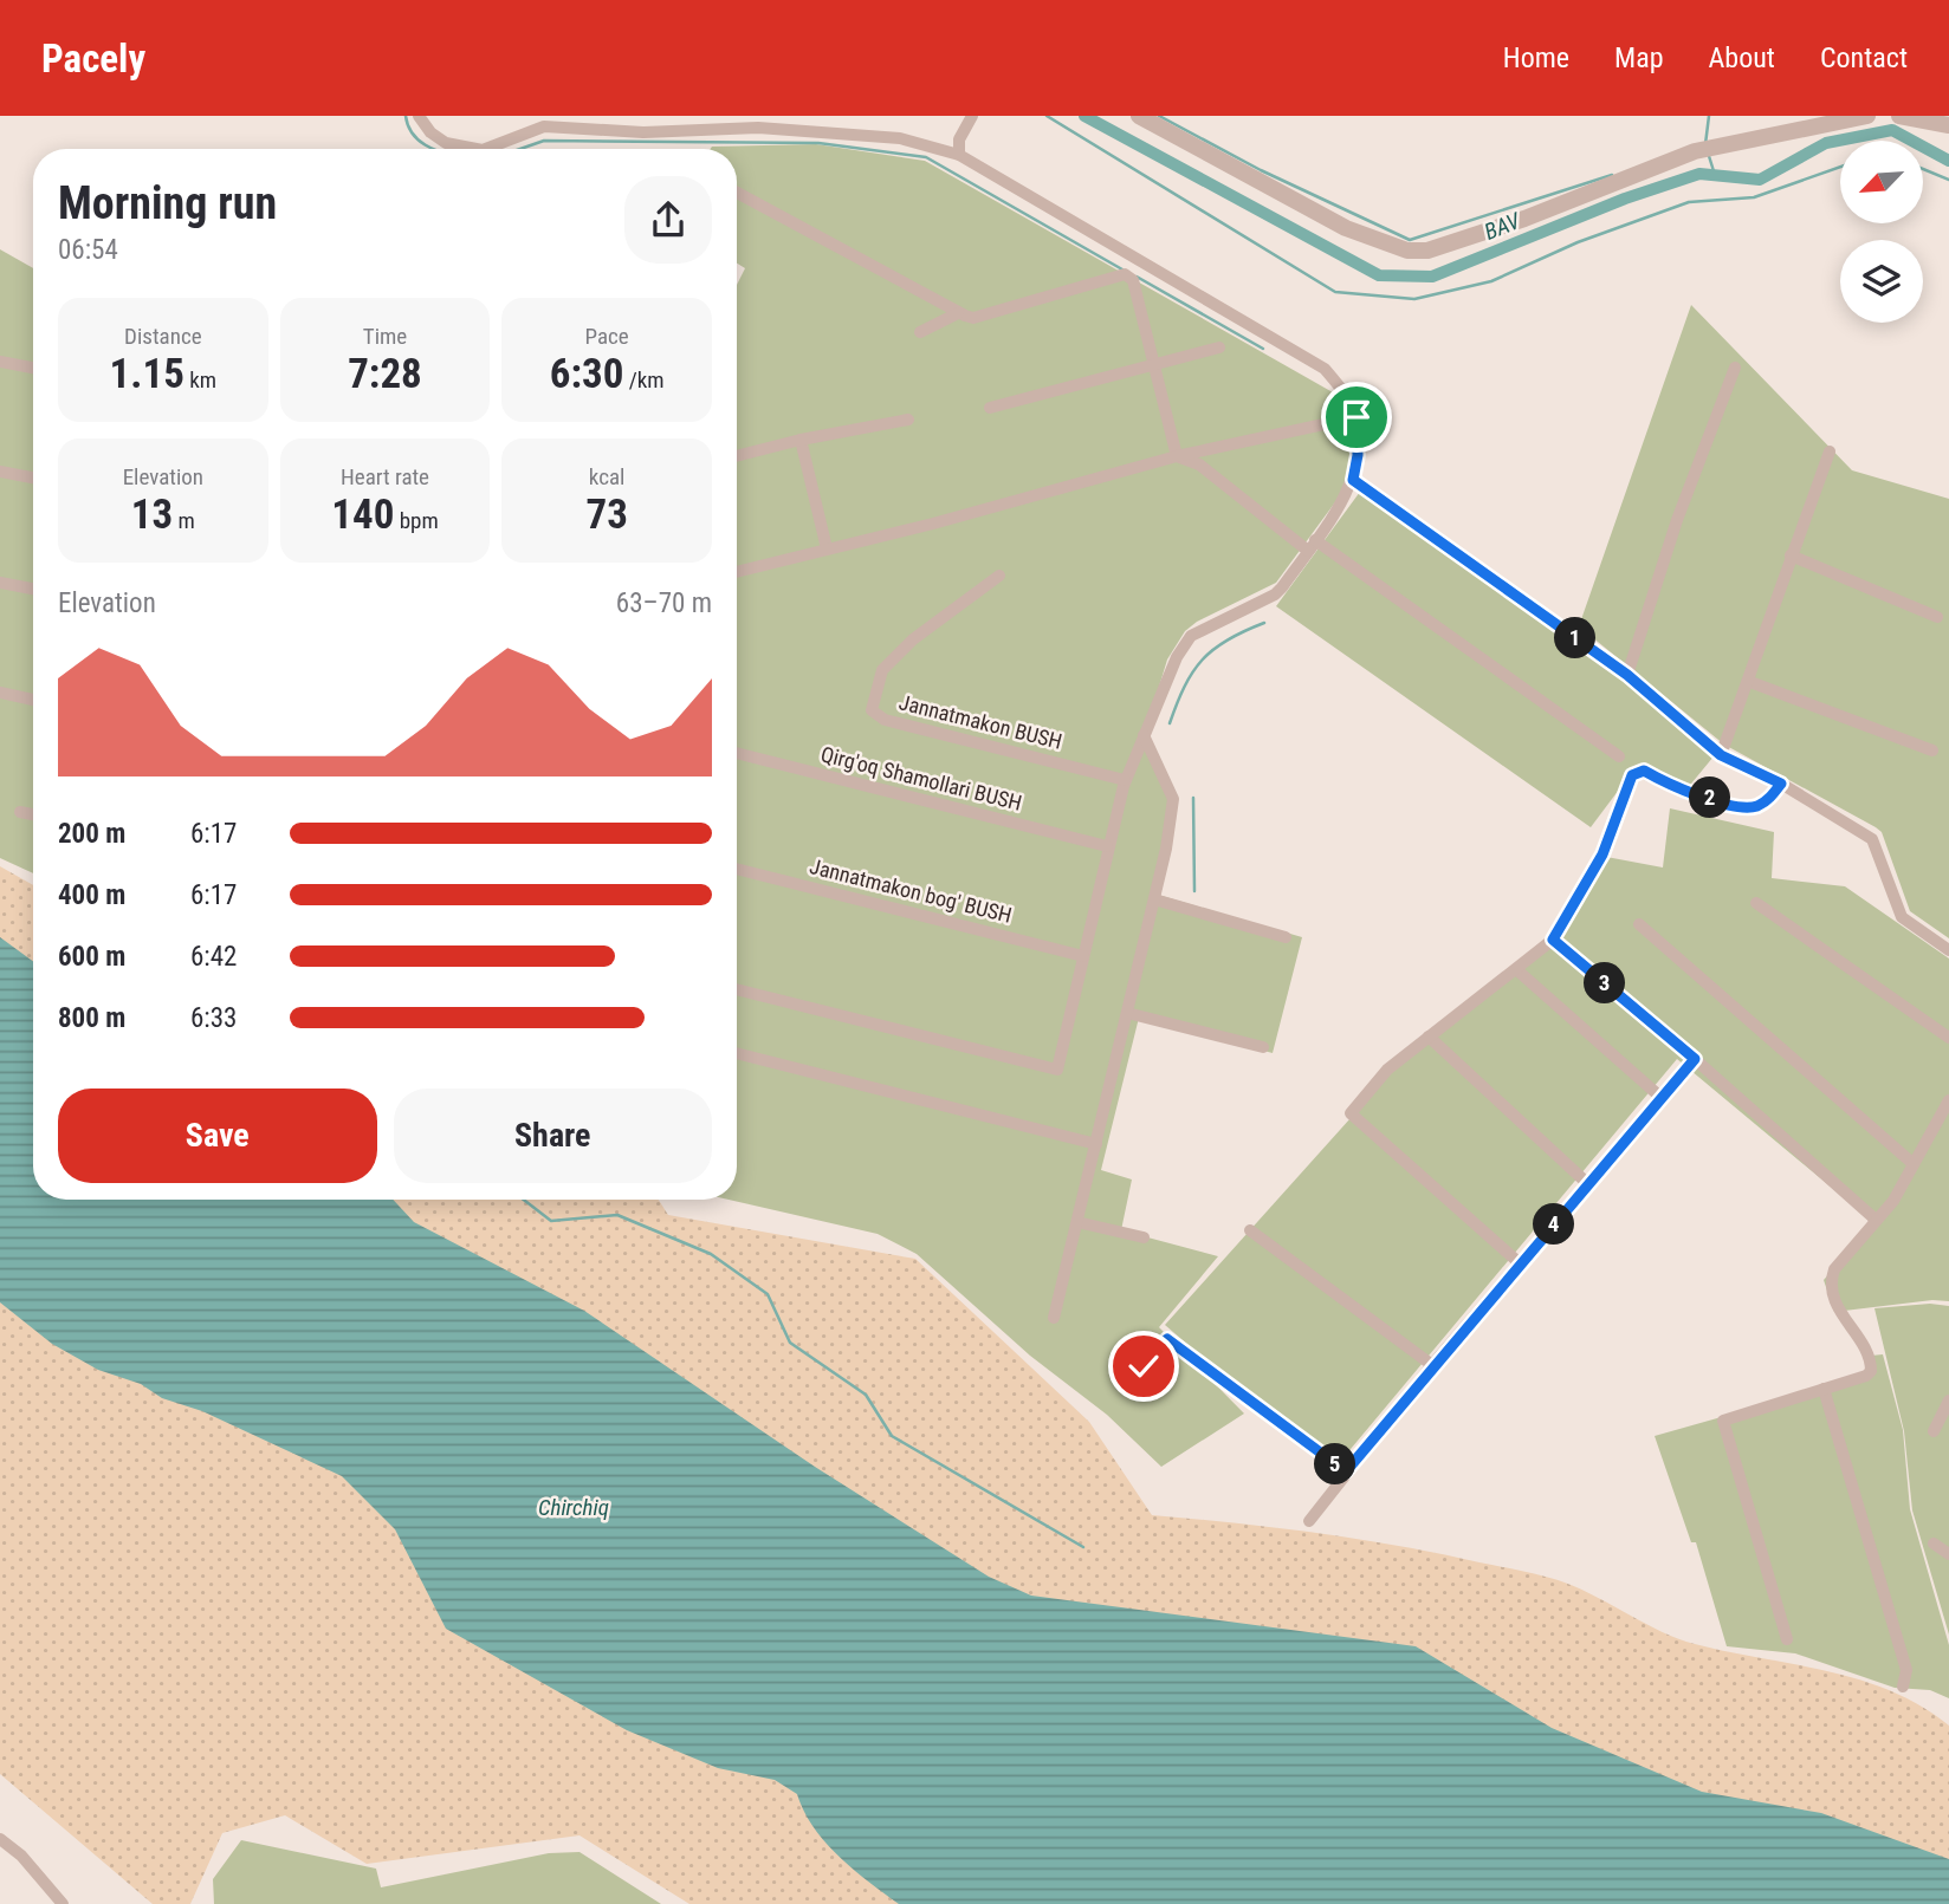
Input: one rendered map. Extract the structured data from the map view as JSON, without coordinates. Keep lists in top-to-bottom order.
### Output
{
  "streets": {
    "street": ["Jannatmakon BUSH", "Qirg'oq Shamollari BUSH", "Jannatmakon bog' BUSH"]
  },
  "water": ["BAV", "Chirchiq"],
  "north": "bottom left",
  "page": {
    "header": "Pacely",
    "nav": [
      "Home",
      "Map",
      "About",
      "Contact"
    ],
    "heading": ["Morning run", "06:54"],
    "stats": [
      ["Distance", "1.15 km"],
      ["Time", "7:28"],
      ["Pace", "6:30 /km"],
      ["Elevation", "13 m"],
      ["Heart rate", "140 bpm"],
      ["kcal", "73"]
    ],
    "chart": ["Elevation", "63–70 m"],
    "pins": [
      "1",
      "2",
      "3",
      "4",
      "5"
    ],
    "list": [
      {
        "name": "200 m",
        "note": "6:17"
      },
      {
        "name": "400 m",
        "note": "6:17"
      },
      {
        "name": "600 m",
        "note": "6:42"
      },
      {
        "name": "800 m",
        "note": "6:33"
      }
    ],
    "buttons": ["Save", "Share"]
  }
}
